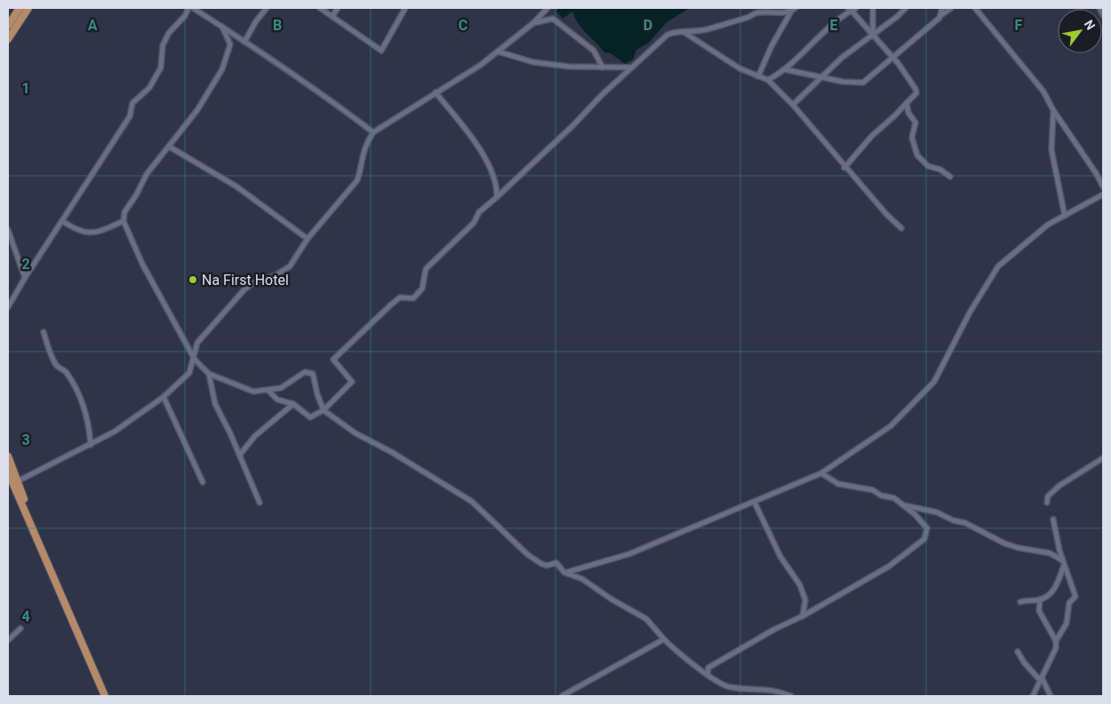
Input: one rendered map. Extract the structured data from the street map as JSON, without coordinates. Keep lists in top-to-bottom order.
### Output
{
  "places": ["Na First Hotel"],
  "north": "top right",
  "grid": {
    "columns": [
      "A",
      "B",
      "C",
      "D",
      "E",
      "F"
    ],
    "rows": [
      "1",
      "2",
      "3",
      "4"
    ]
  }
}
